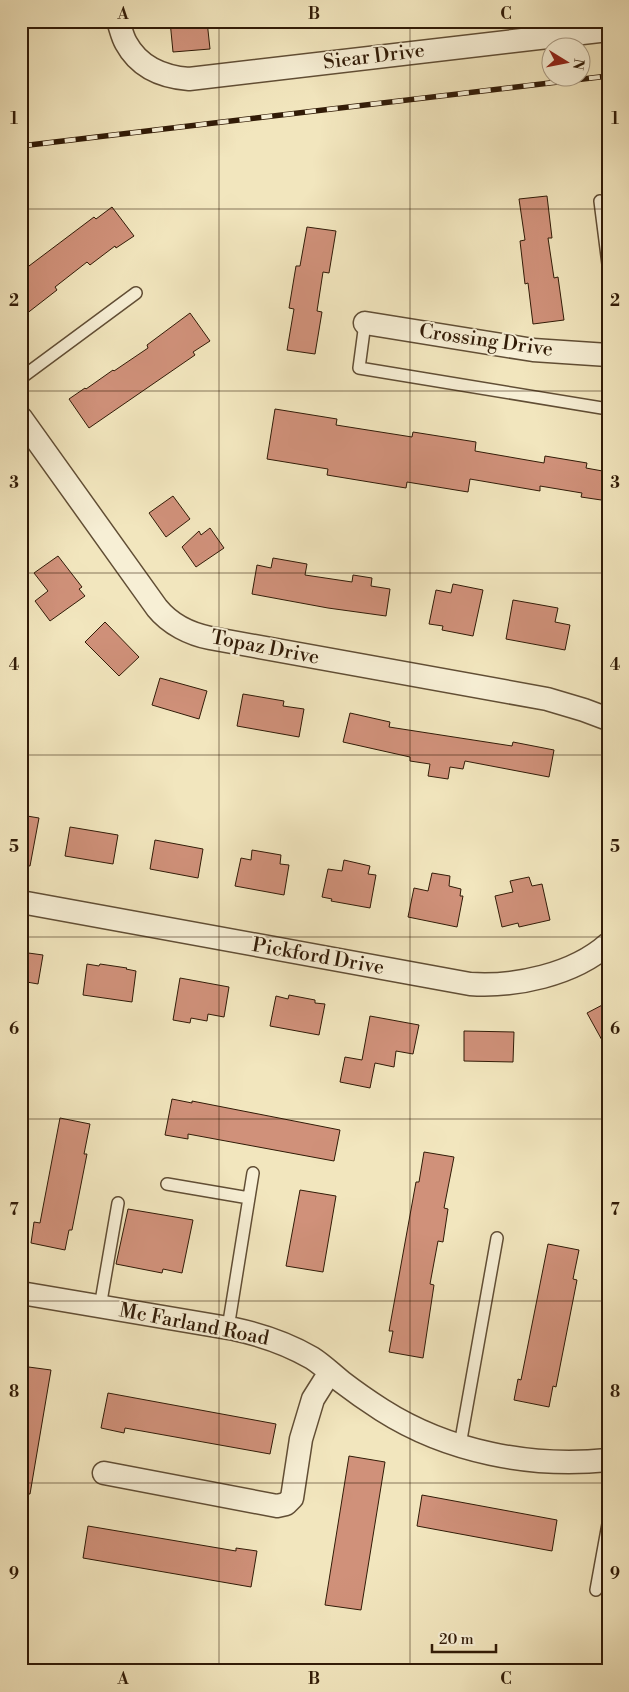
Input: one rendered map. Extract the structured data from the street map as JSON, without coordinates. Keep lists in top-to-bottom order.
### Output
{
  "streets": {
    "street": [
      "Siear Drive",
      "Crossing Drive",
      "Topaz Drive",
      "Pickford Drive",
      "Mc Farland Road"
    ]
  },
  "scale_bar": "20 m",
  "north": "right",
  "grid": {
    "columns": ["A", "B", "C"],
    "rows": [
      "1",
      "2",
      "3",
      "4",
      "5",
      "6",
      "7",
      "8",
      "9"
    ]
  }
}
